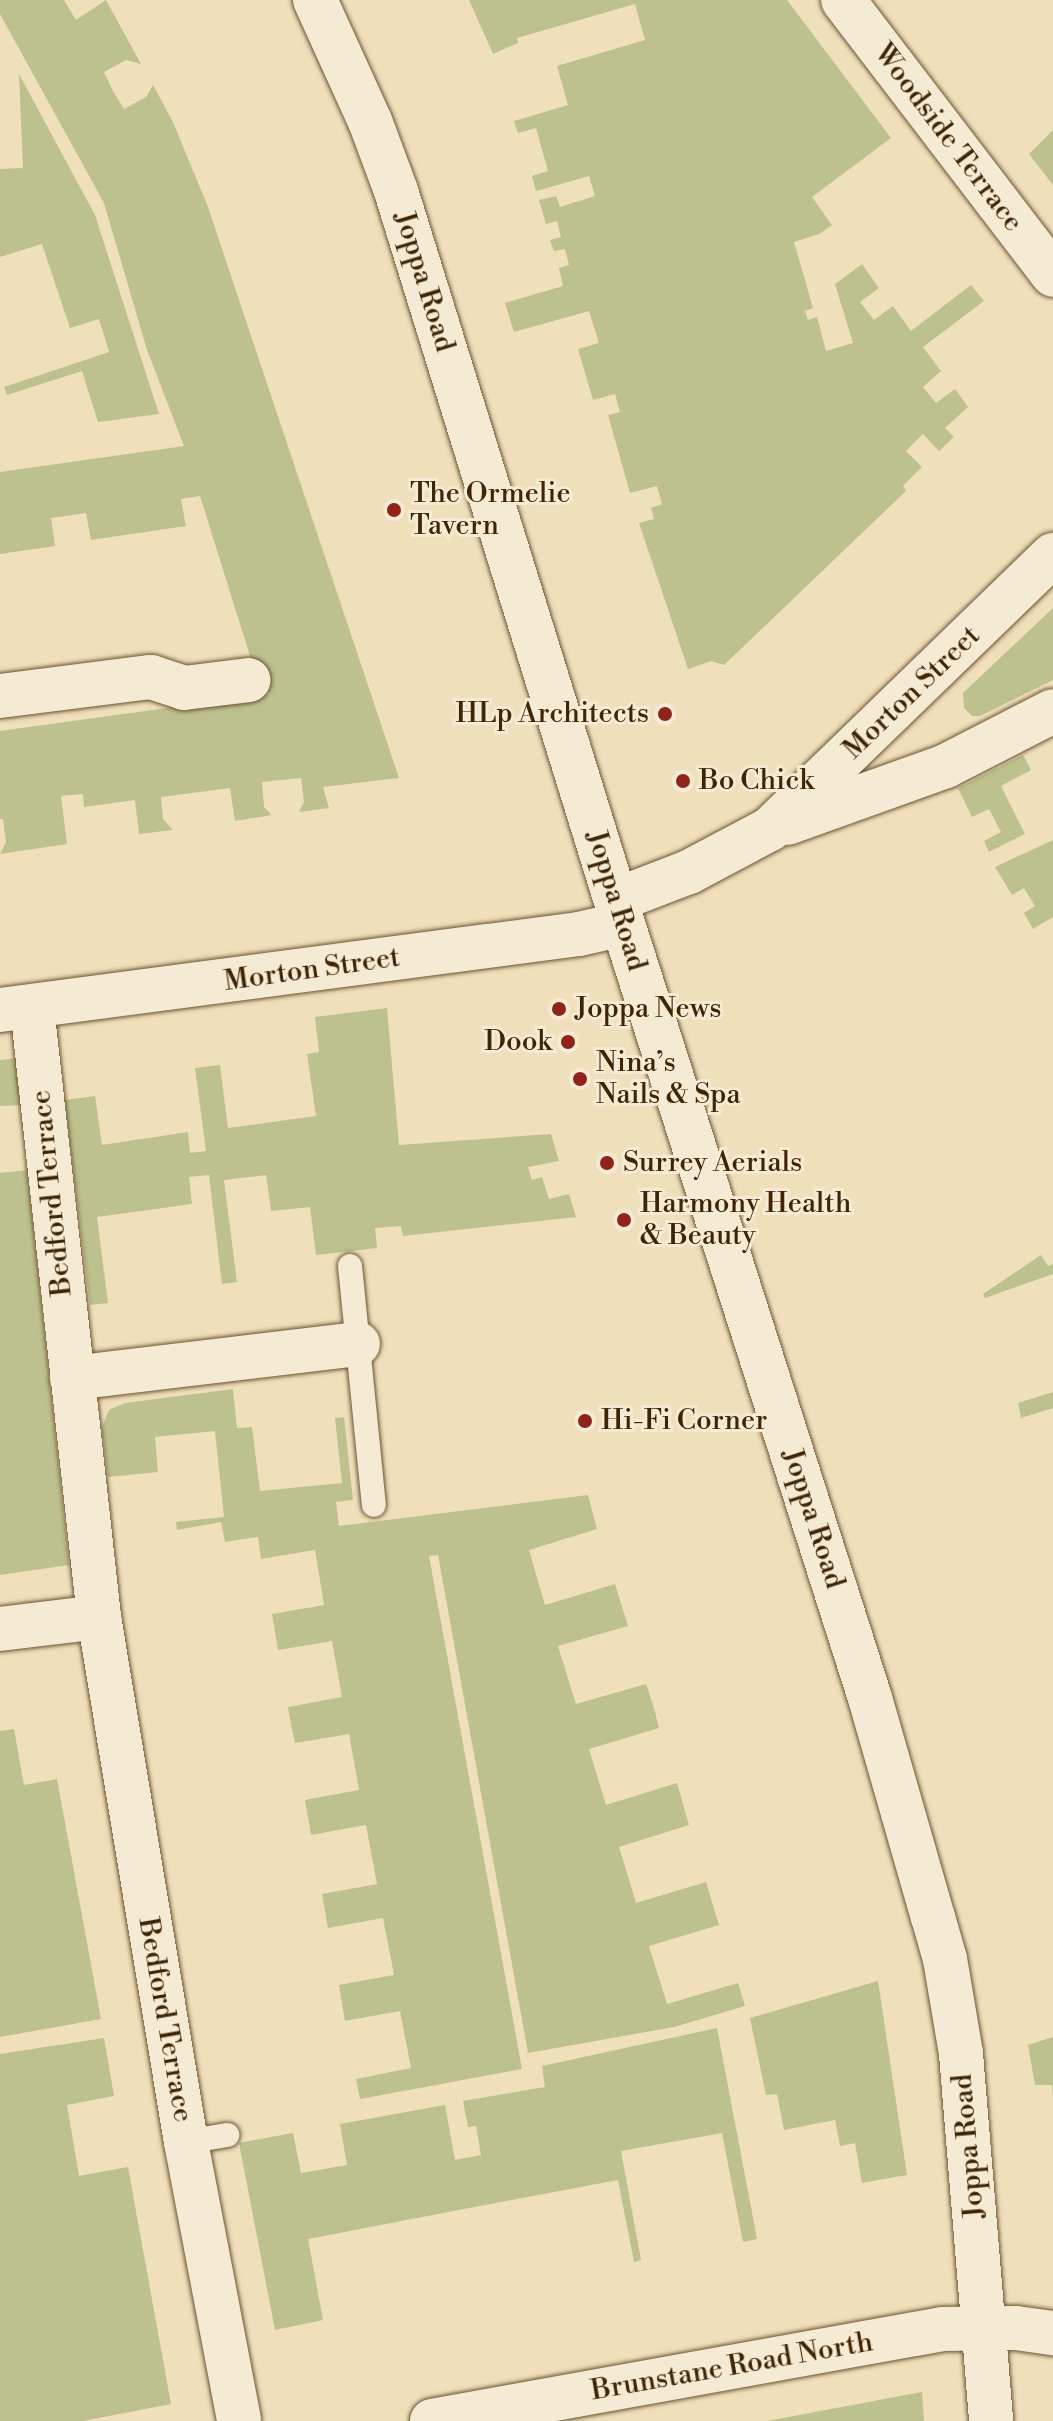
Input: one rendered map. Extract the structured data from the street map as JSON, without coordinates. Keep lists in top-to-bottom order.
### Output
{
  "streets": {
    "street": [
      "Woodside Terrace",
      "Joppa Road",
      "Morton Street",
      "Bedford Terrace",
      "Brunstane Road North"
    ]
  },
  "crossings": [
    ["Joppa Road", "Morton Street"],
    ["Joppa Road", "Brunstane Road North"],
    ["Morton Street", "Bedford Terrace"]
  ],
  "places": [
    "The Ormelie Tavern",
    "HLp Architects",
    "Bo Chick",
    "Joppa News",
    "Dook",
    "Nina’s Nails & Spa",
    "Surrey Aerials",
    "Harmony Health & Beauty",
    "Hi-Fi Corner"
  ]
}
